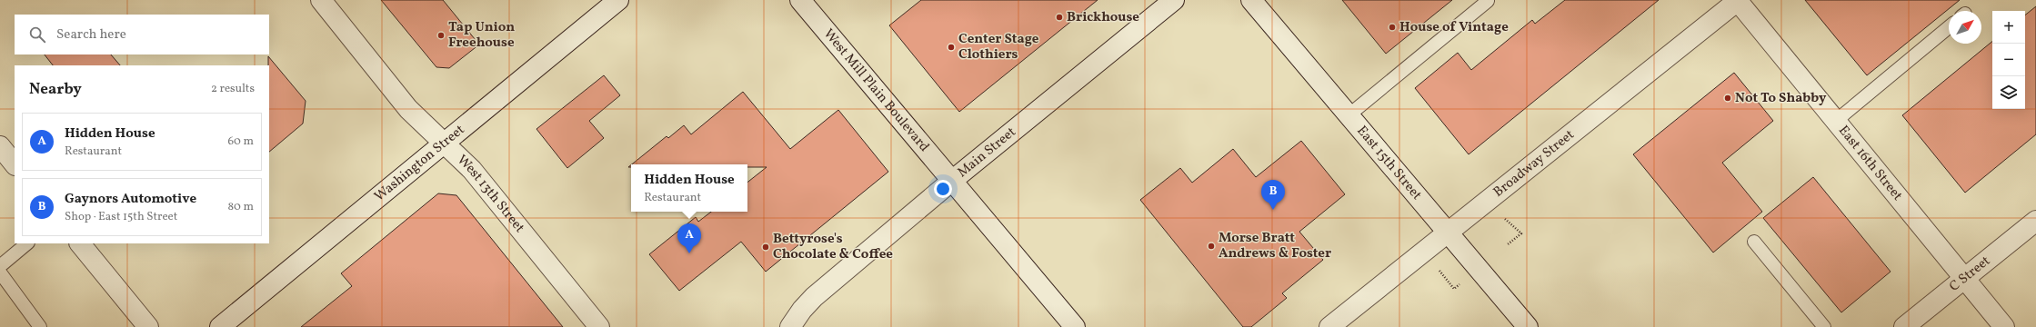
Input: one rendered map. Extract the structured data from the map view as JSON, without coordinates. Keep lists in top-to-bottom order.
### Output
{
  "streets": {
    "street": [
      "West Mill Plain Boulevard",
      "Main Street",
      "Broadway Street",
      "Washington Street",
      "East 15th Street",
      "East 16th Street",
      "West 13th Street",
      "C Street"
    ]
  },
  "crossings": [
    ["West Mill Plain Boulevard", "Main Street"],
    ["Broadway Street", "East 15th Street"],
    ["Broadway Street", "East 16th Street"],
    ["Washington Street", "West 13th Street"],
    ["East 16th Street", "C Street"]
  ],
  "places": [
    "Brickhouse",
    "House of Vintage",
    "Tap Union Freehouse",
    "Center Stage Clothiers",
    "Not To Shabby",
    "Morse Bratt Andrews & Foster",
    "Bettyrose's Chocolate & Coffee"
  ],
  "north": "top right",
  "page": {
    "map_buttons": ["+", "−"],
    "search": "Search here",
    "heading": ["Nearby", "2 results"],
    "list": [
      {
        "mark": "A",
        "name": "Hidden House",
        "note": "Restaurant",
        "value": "60 m"
      },
      {
        "mark": "B",
        "name": "Gaynors Automotive",
        "note": "Shop · East 15th Street",
        "value": "80 m"
      }
    ],
    "popup": ["Hidden House", "Restaurant"],
    "pins": ["B", "A"]
  }
}
